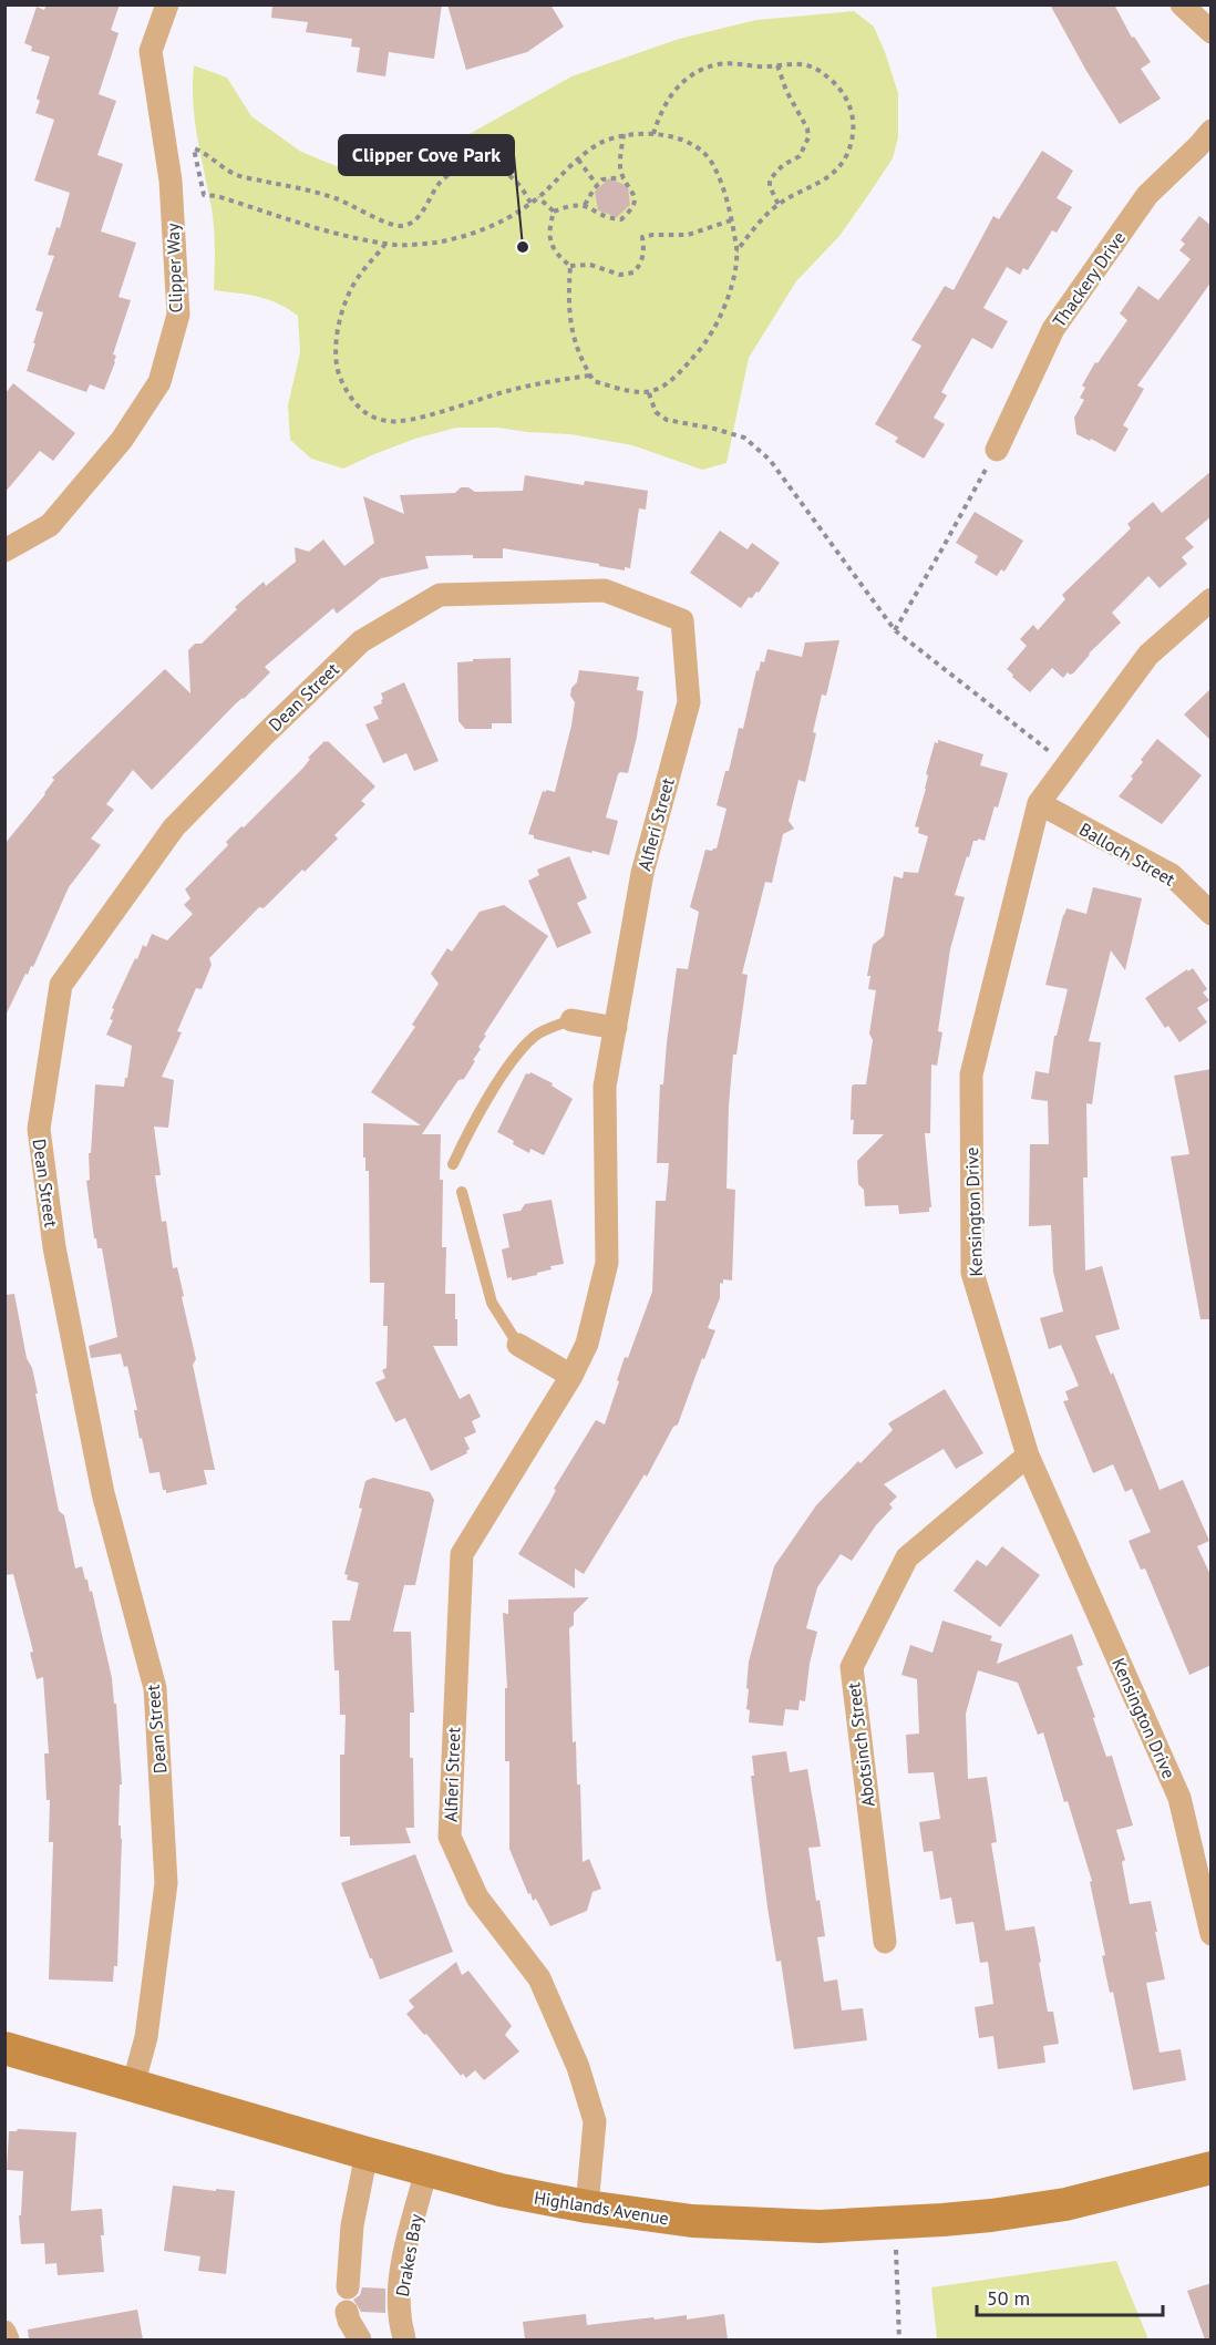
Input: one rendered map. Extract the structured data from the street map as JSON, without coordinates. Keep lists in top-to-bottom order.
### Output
{
  "streets": {
    "main road": ["Highlands Avenue"],
    "street": [
      "Clipper Way",
      "Thackery Drive",
      "Dean Street",
      "Alfieri Street",
      "Balloch Street",
      "Kensington Drive",
      "Abotsinch Street",
      "Drakes Bay"
    ]
  },
  "crossings": [
    ["Dean Street", "Alfieri Street"],
    ["Dean Street", "Highlands Avenue"],
    ["Alfieri Street", "Highlands Avenue"],
    ["Balloch Street", "Kensington Drive"],
    ["Kensington Drive", "Abotsinch Street"],
    ["Highlands Avenue", "Drakes Bay"]
  ],
  "places": ["Clipper Cove Park"],
  "scale_bar": "50 m"
}
